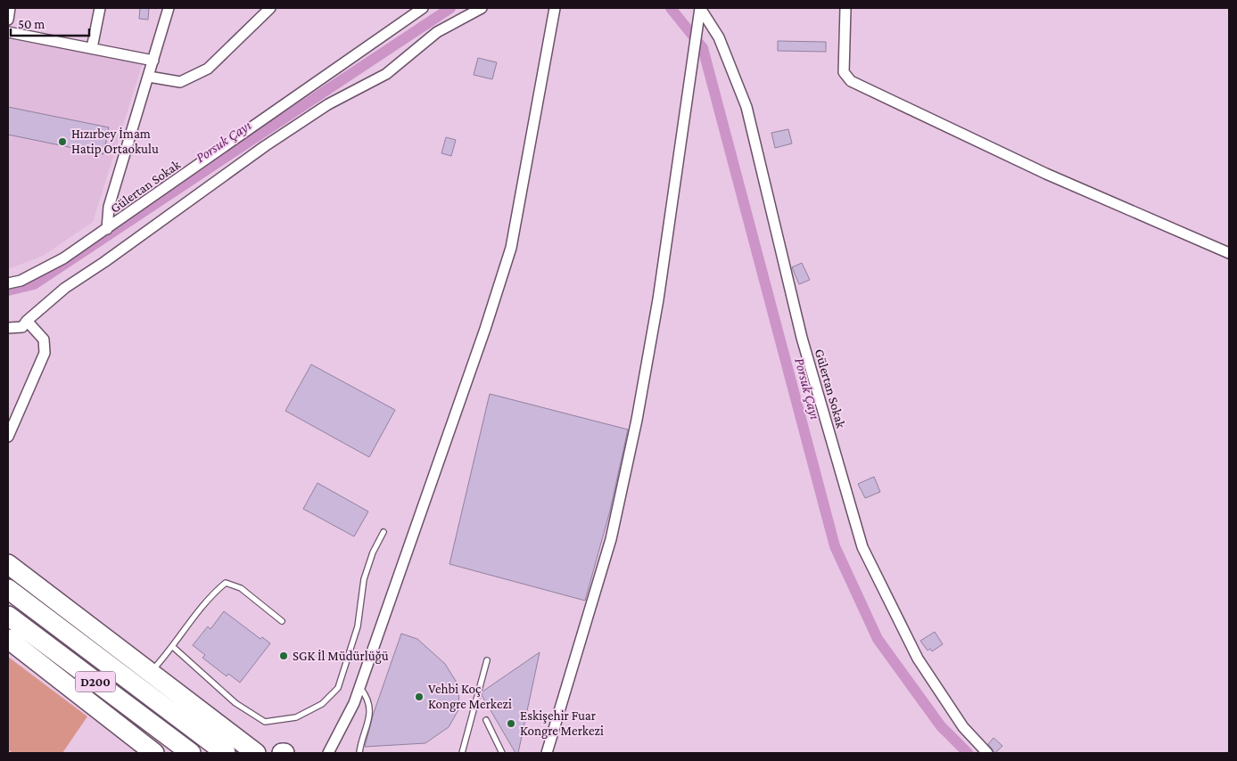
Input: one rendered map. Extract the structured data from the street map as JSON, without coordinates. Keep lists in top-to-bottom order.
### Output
{
  "streets": {
    "highway": ["D200"],
    "street": ["Gülertan Sokak"]
  },
  "water": ["Porsuk Çayı"],
  "places": [
    "Hızırbey İmam Hatip Ortaokulu",
    "SGK İl Müdürlüğü",
    "Vehbi Koç Kongre Merkezi",
    "Eskişehir Fuar Kongre Merkezi"
  ],
  "scale_bar": "50 m"
}
